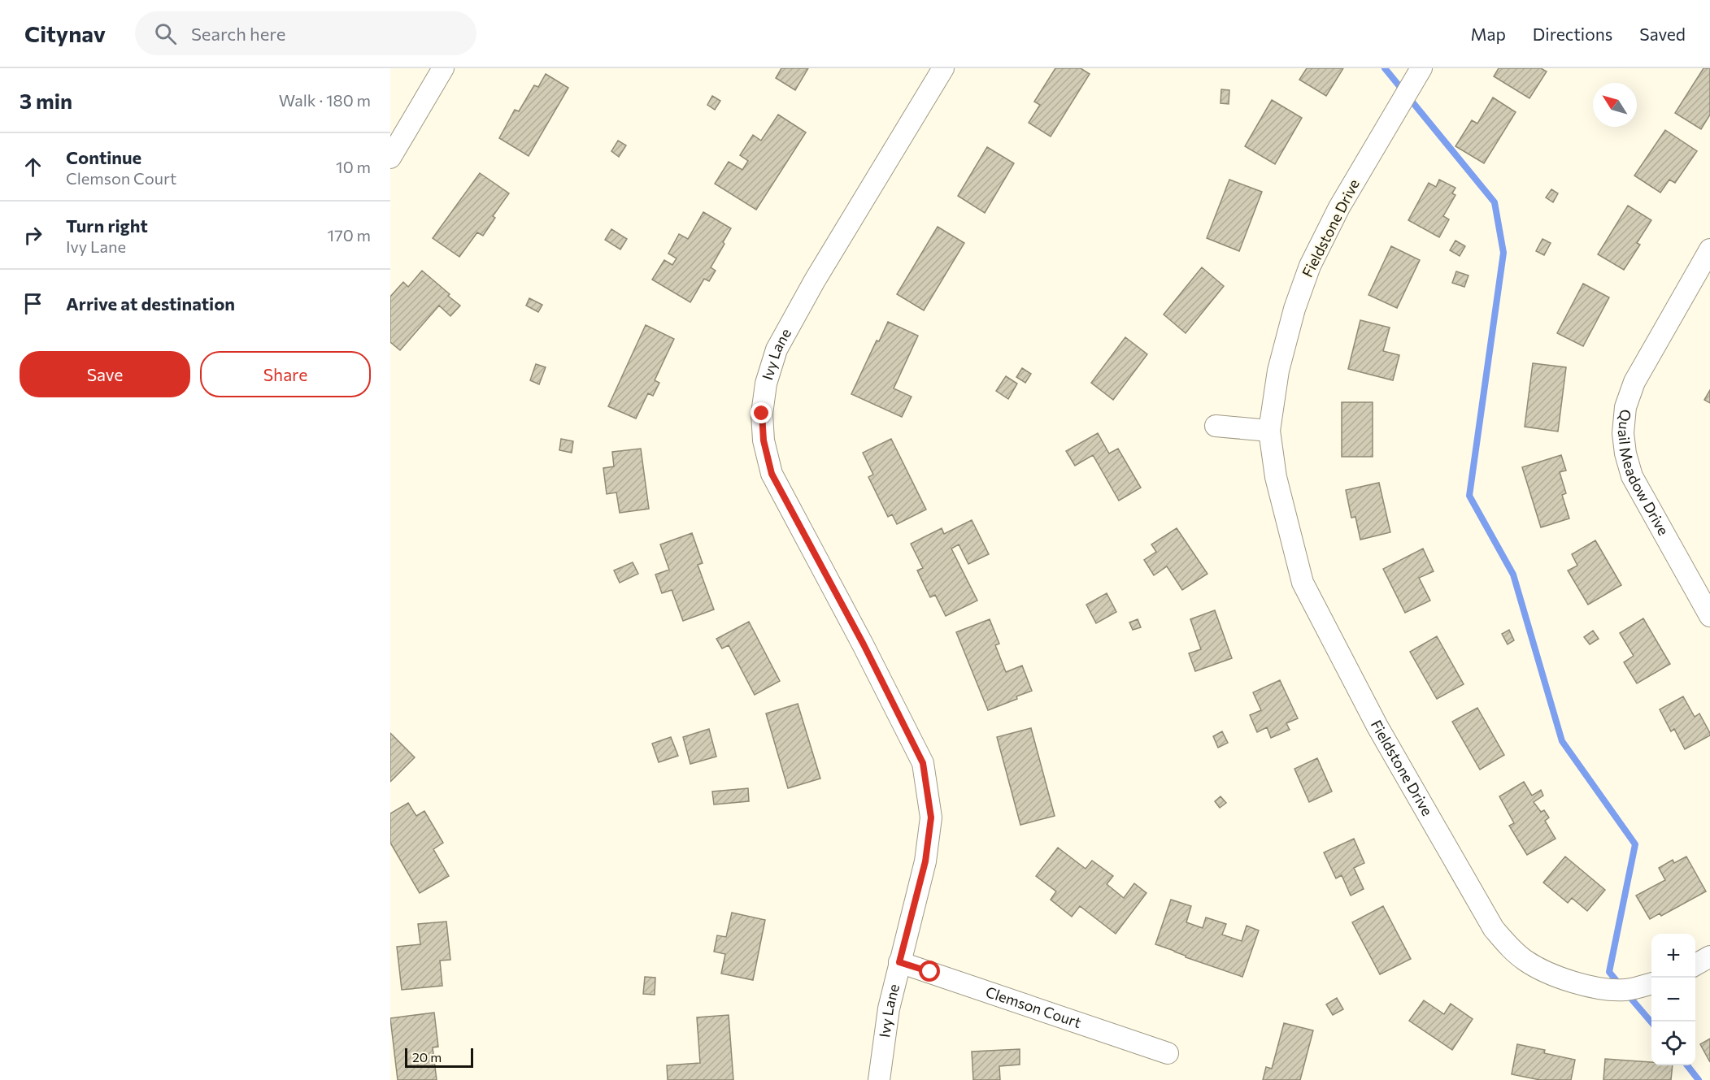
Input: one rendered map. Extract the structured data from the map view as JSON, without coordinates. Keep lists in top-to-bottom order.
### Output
{
  "streets": {
    "street": [
      "Fieldstone Drive",
      "Ivy Lane",
      "Quail Meadow Drive",
      "Clemson Court"
    ]
  },
  "crossings": [
    ["Ivy Lane", "Clemson Court"]
  ],
  "scale_bar": "20 m",
  "north": "top left",
  "page": {
    "header": "Citynav",
    "search": "Search here",
    "nav": ["Map", "Directions", "Saved"],
    "heading": ["3 min", "Walk · 180 m"],
    "list": [
      ["Continue", "Clemson Court", "10 m"],
      ["Turn right", "Ivy Lane", "170 m"],
      "Arrive at destination"
    ],
    "buttons": ["Save", "Share"],
    "map_buttons": ["+", "−"],
    "scale": "20 m"
  }
}
